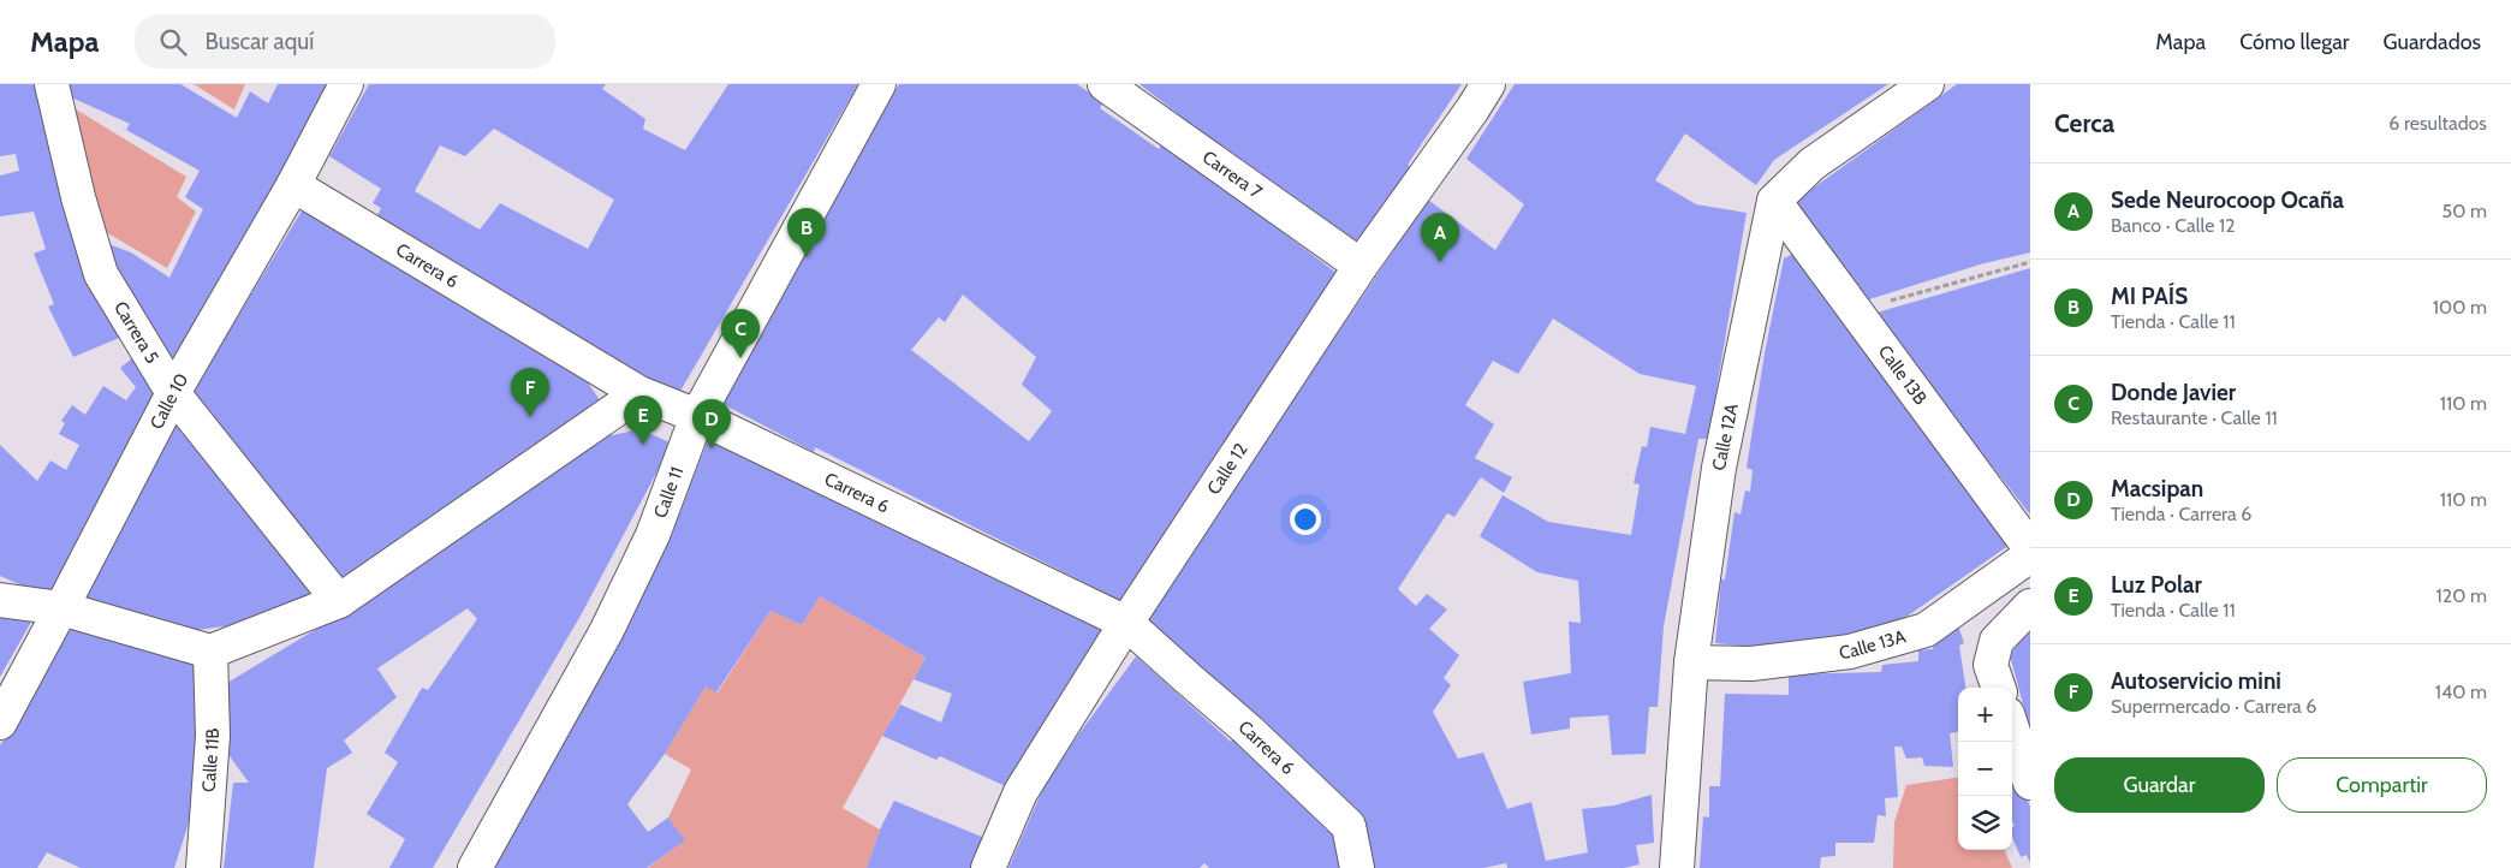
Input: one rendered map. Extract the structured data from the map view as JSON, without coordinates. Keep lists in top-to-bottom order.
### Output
{
  "streets": {
    "street": [
      "Carrera 7",
      "Carrera 6",
      "Carrera 5",
      "Calle 13B",
      "Calle 10",
      "Calle 12A",
      "Calle 12",
      "Calle 11",
      "Calle 13A",
      "Calle 11B"
    ]
  },
  "crossings": [
    ["Carrera 7", "Calle 12"],
    ["Carrera 6", "Calle 10"],
    ["Carrera 6", "Calle 12"],
    ["Carrera 6", "Calle 11"],
    ["Carrera 5", "Calle 10"],
    ["Calle 13B", "Calle 12A"],
    ["Calle 12A", "Calle 13A"]
  ],
  "page": {
    "header": "Mapa",
    "search": "Buscar aquí",
    "nav": ["Mapa", "Cómo llegar", "Guardados"],
    "heading": ["Cerca", "6 resultados"],
    "list": [
      {
        "mark": "A",
        "name": "Sede Neurocoop Ocaña",
        "note": "Banco · Calle 12",
        "value": "50 m"
      },
      {
        "mark": "B",
        "name": "MI PAÍS",
        "note": "Tienda · Calle 11",
        "value": "100 m"
      },
      {
        "mark": "C",
        "name": "Donde Javier",
        "note": "Restaurante · Calle 11",
        "value": "110 m"
      },
      {
        "mark": "D",
        "name": "Macsipan",
        "note": "Tienda · Carrera 6",
        "value": "110 m"
      },
      {
        "mark": "E",
        "name": "Luz Polar",
        "note": "Tienda · Calle 11",
        "value": "120 m"
      },
      {
        "mark": "F",
        "name": "Autoservicio mini",
        "note": "Supermercado · Carrera 6",
        "value": "140 m"
      }
    ],
    "pins": [
      "B",
      "A",
      "C",
      "F",
      "E",
      "D"
    ],
    "map_buttons": ["+", "−"],
    "buttons": ["Guardar", "Compartir"]
  }
}
